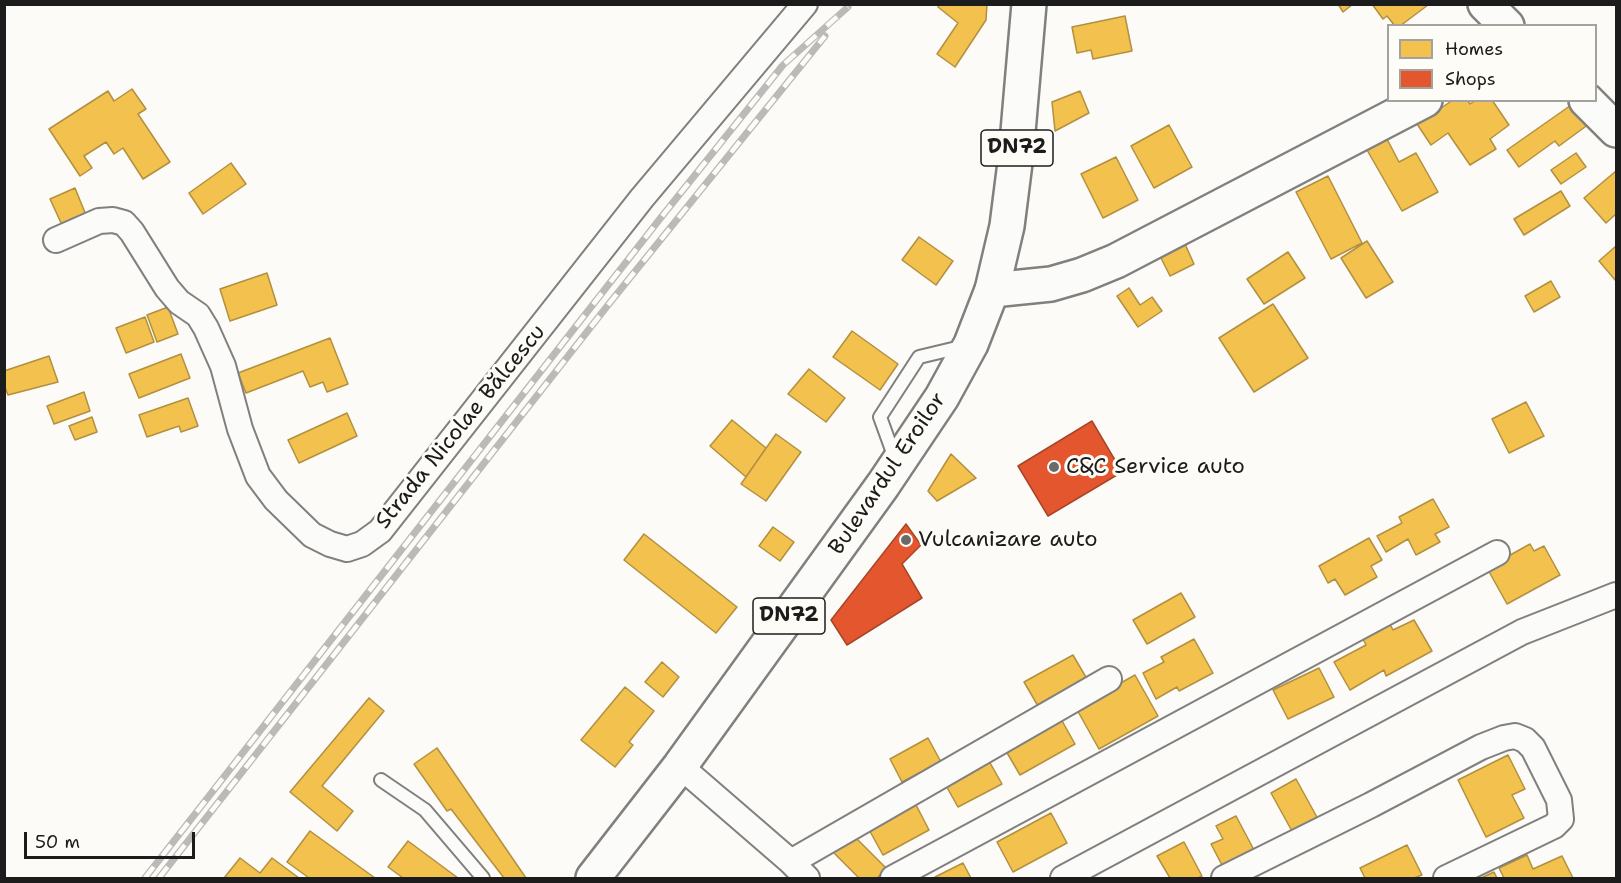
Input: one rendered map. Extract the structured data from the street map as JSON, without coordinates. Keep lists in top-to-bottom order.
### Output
{
  "streets": {
    "main road": ["DN72", "Bulevardul Eroilor"],
    "street": ["Strada Nicolae Bălcescu"]
  },
  "places": ["C&C Service auto", "Vulcanizare auto"],
  "legend": ["Homes", "Shops"],
  "scale_bar": "50 m"
}
